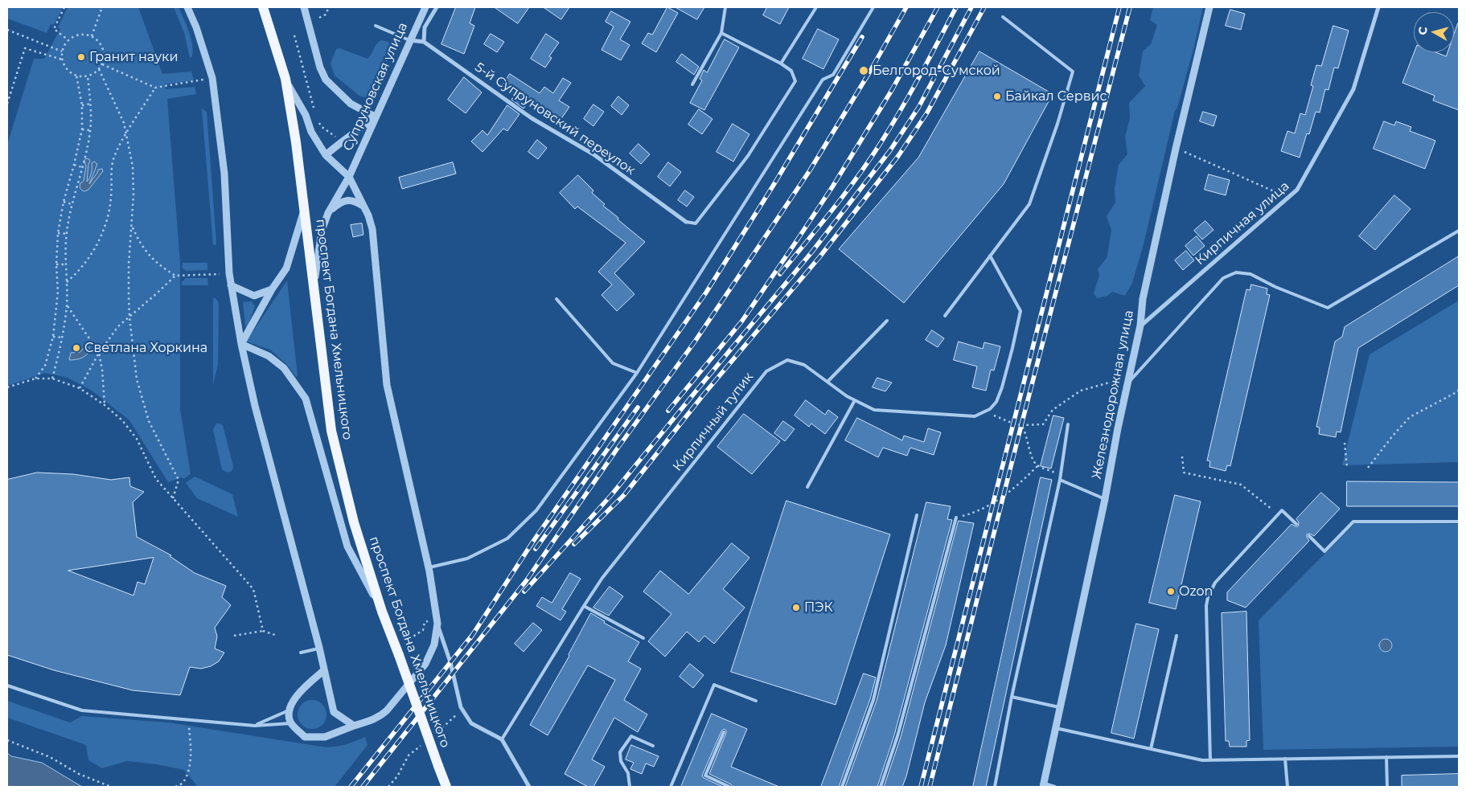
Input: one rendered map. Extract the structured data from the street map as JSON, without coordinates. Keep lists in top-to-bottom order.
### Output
{
  "streets": {
    "main road": ["проспект Богдана Хмельницкого"],
    "street": [
      "Супруновская улица",
      "5-й Супруновский переулок",
      "Кирпичная улица",
      "Железнодорожная улица"
    ],
    "lane": ["Кирпичный тупик"]
  },
  "crossings": [
    ["Супруновская улица", "5-й Супруновский переулок"],
    ["Супруновская улица", "проспект Богдана Хмельницкого"],
    ["Кирпичная улица", "Железнодорожная улица"]
  ],
  "places": [
    "Гранит науки",
    "Белгород-Сумской",
    "Байкал Сервис",
    "Светлана Хоркина",
    "Ozon",
    "ПЭК"
  ],
  "north": "left"
}
